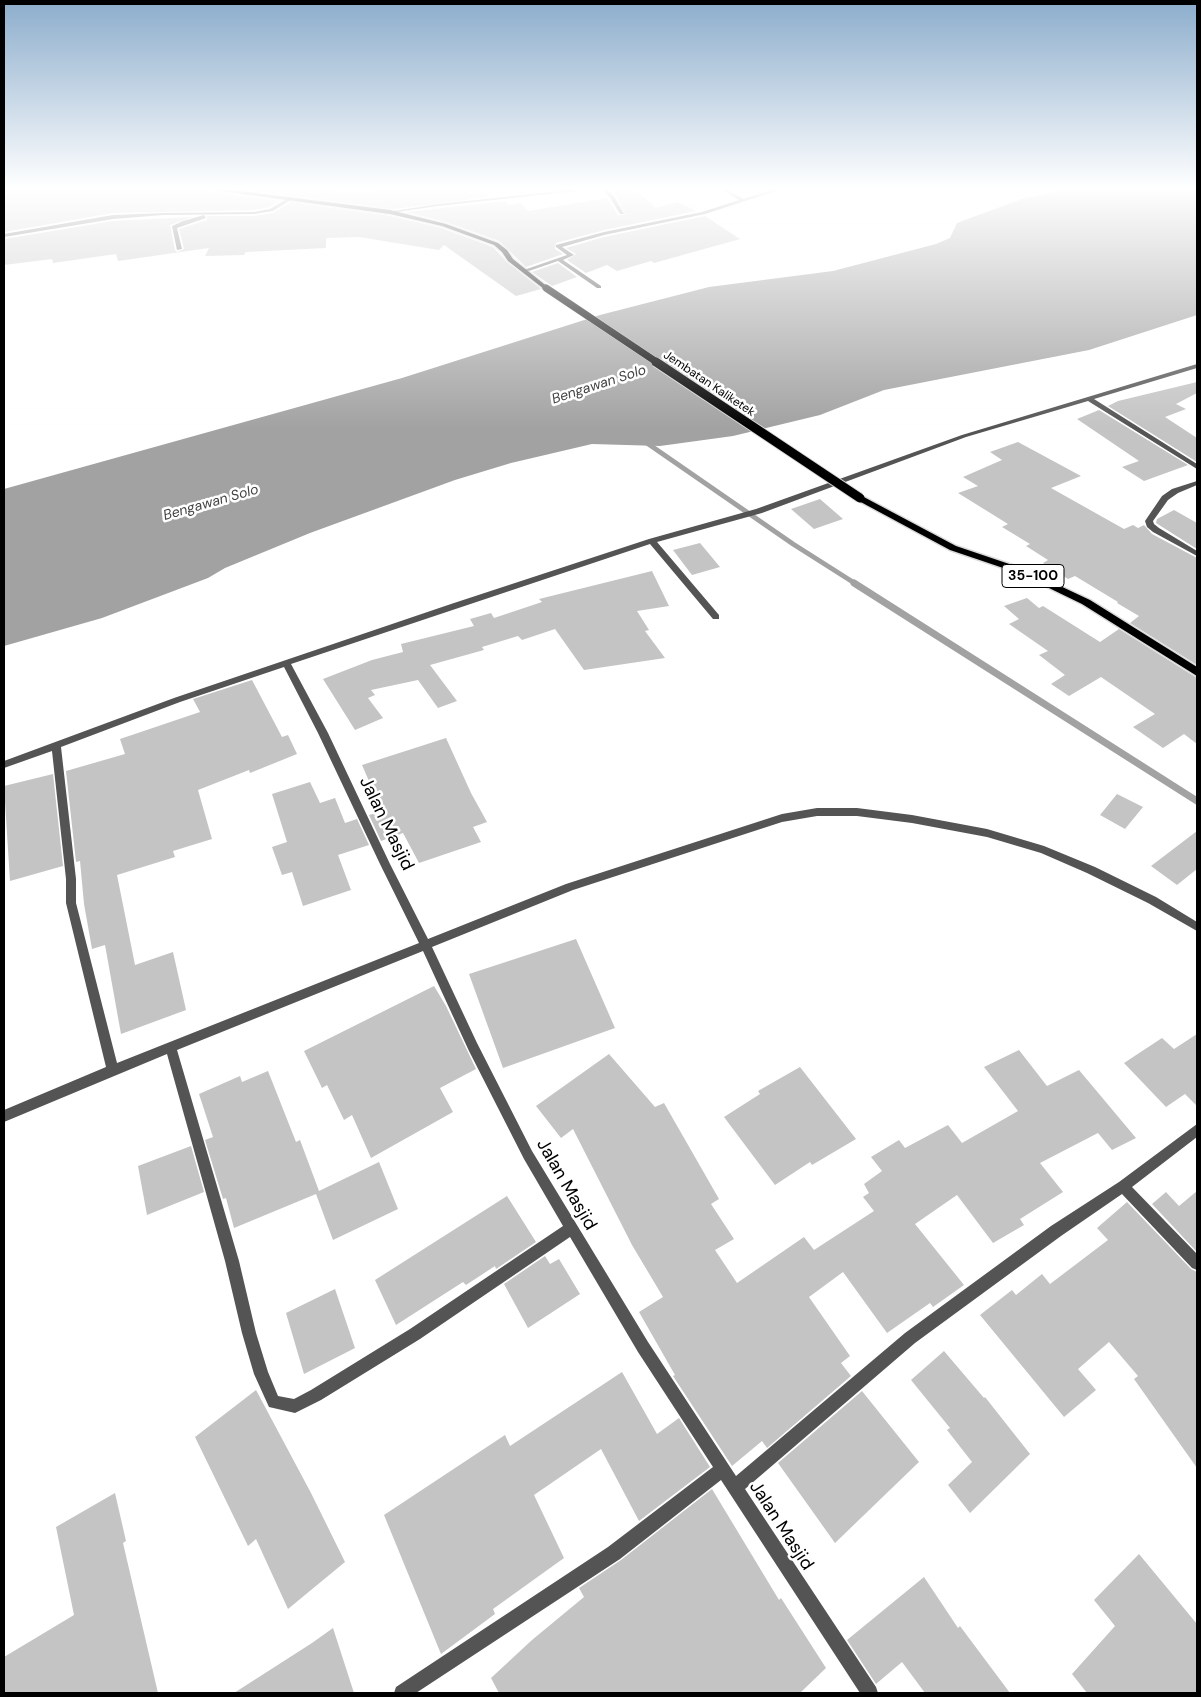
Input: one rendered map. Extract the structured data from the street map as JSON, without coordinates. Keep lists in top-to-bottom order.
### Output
{
  "streets": {
    "main road": ["Jembatan Kaliketek", "35-100"],
    "street": ["Jalan Masjid"]
  },
  "water": ["Bengawan Solo"]
}
